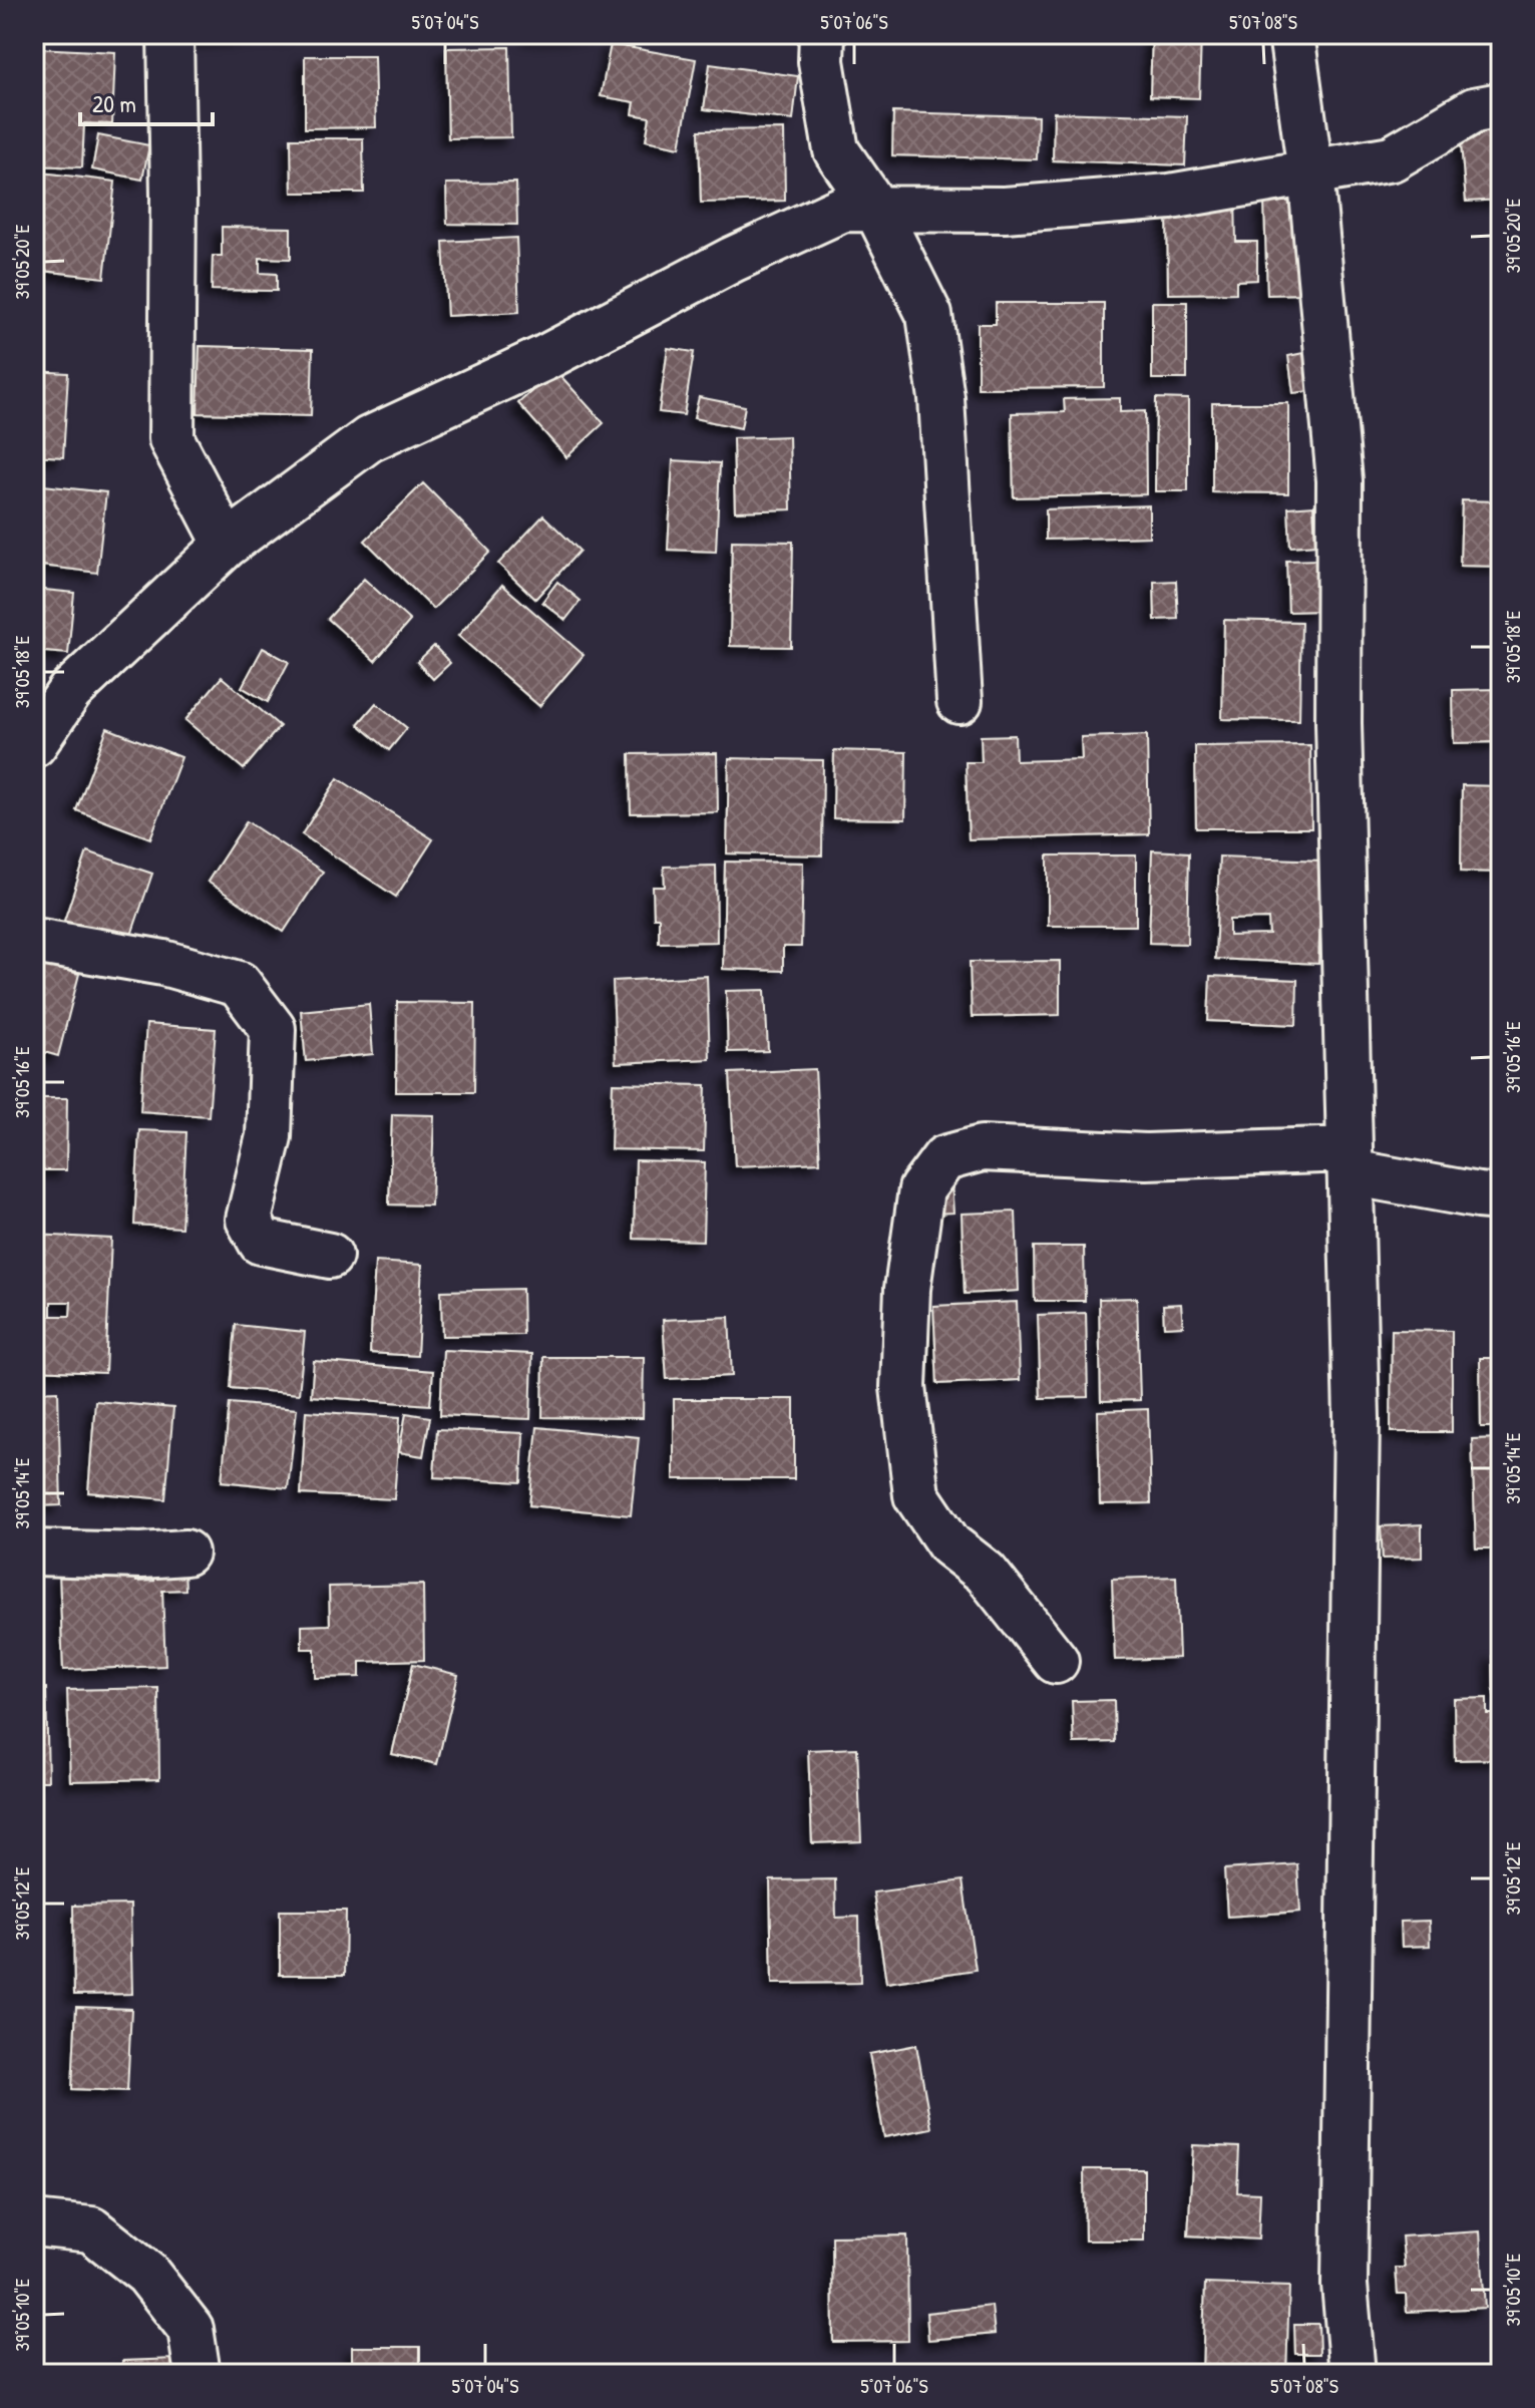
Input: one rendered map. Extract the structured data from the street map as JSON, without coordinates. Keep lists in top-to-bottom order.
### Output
{
  "scale_bar": "20 m",
  "coordinates": [
    "5°07'04\"S",
    "5°07'06\"S",
    "5°07'08\"S",
    "39°05'20\"E",
    "39°05'18\"E",
    "39°05'16\"E",
    "39°05'14\"E",
    "39°05'12\"E",
    "39°05'10\"E"
  ]
}
